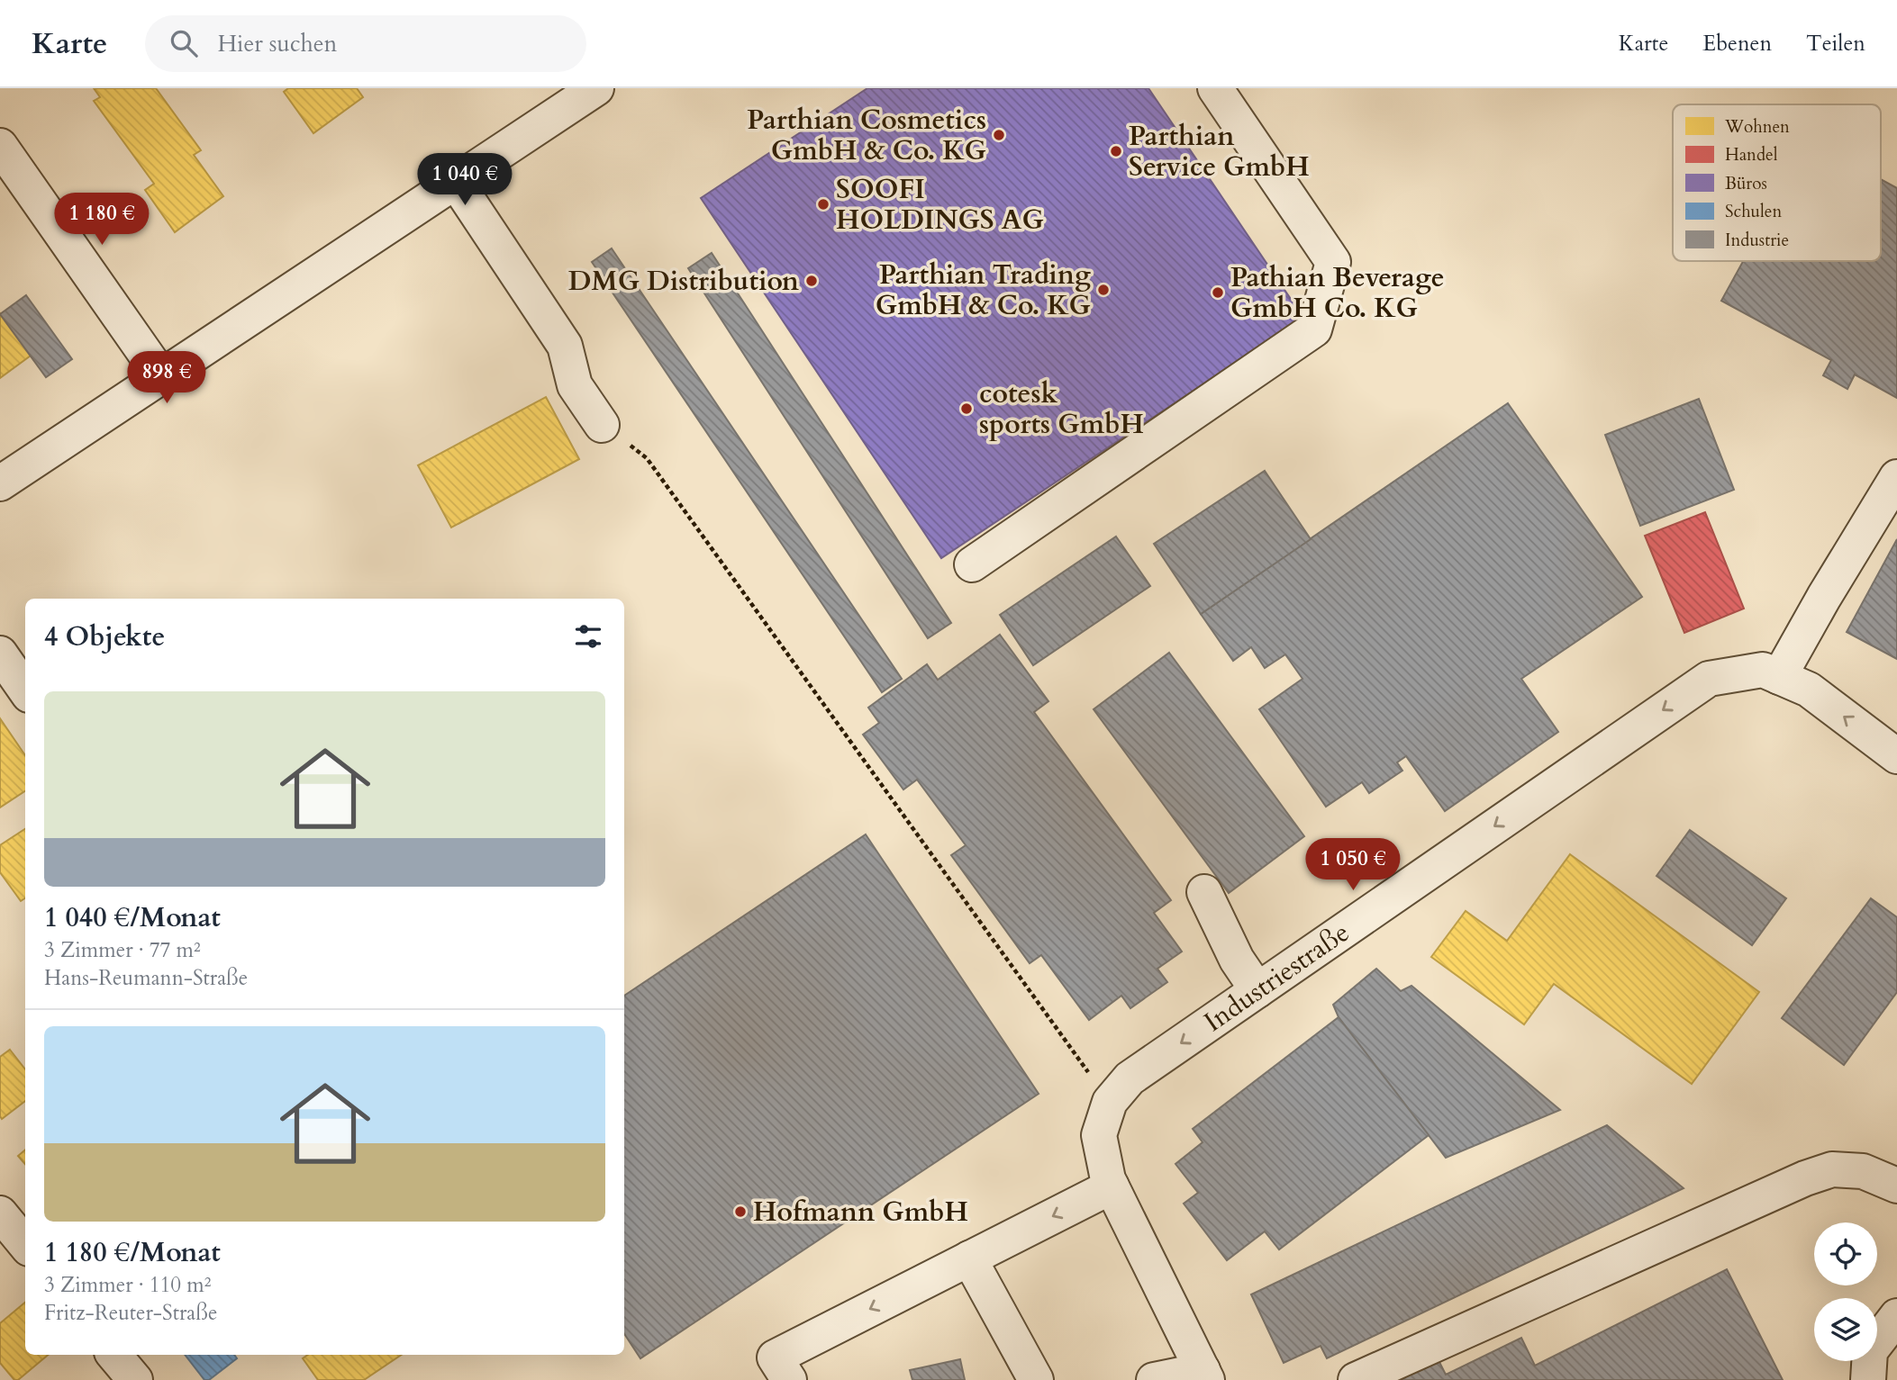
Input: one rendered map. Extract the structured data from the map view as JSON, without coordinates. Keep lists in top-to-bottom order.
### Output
{
  "streets": {
    "street": ["Industriestraße"]
  },
  "one_way": ["Industriestraße"],
  "places": [
    "Parthian Cosmetics GmbH & Co. KG",
    "Parthian Service GmbH",
    "SOOFI HOLDINGS AG",
    "DMG Distribution",
    "Parthian Trading GmbH & Co. KG",
    "Pathian Beverage GmbH Co. KG",
    "cotesk sports GmbH",
    "Hofmann GmbH"
  ],
  "legend": [
    "Wohnen",
    "Handel",
    "Büros",
    "Schulen",
    "Industrie"
  ],
  "page": {
    "header": "Karte",
    "search": "Hier suchen",
    "nav": ["Karte", "Ebenen", "Teilen"],
    "price": [
      "1 040 €",
      "1 180 €",
      "898 €",
      "1 050 €"
    ],
    "heading": "4 Objekte",
    "list": [
      {
        "name": "1 040 €/Monat",
        "note": "3 Zimmer · 77 m² · Hans-Reumann-Straße"
      },
      {
        "name": "1 180 €/Monat",
        "note": "3 Zimmer · 110 m² · Fritz-Reuter-Straße"
      }
    ]
  }
}
